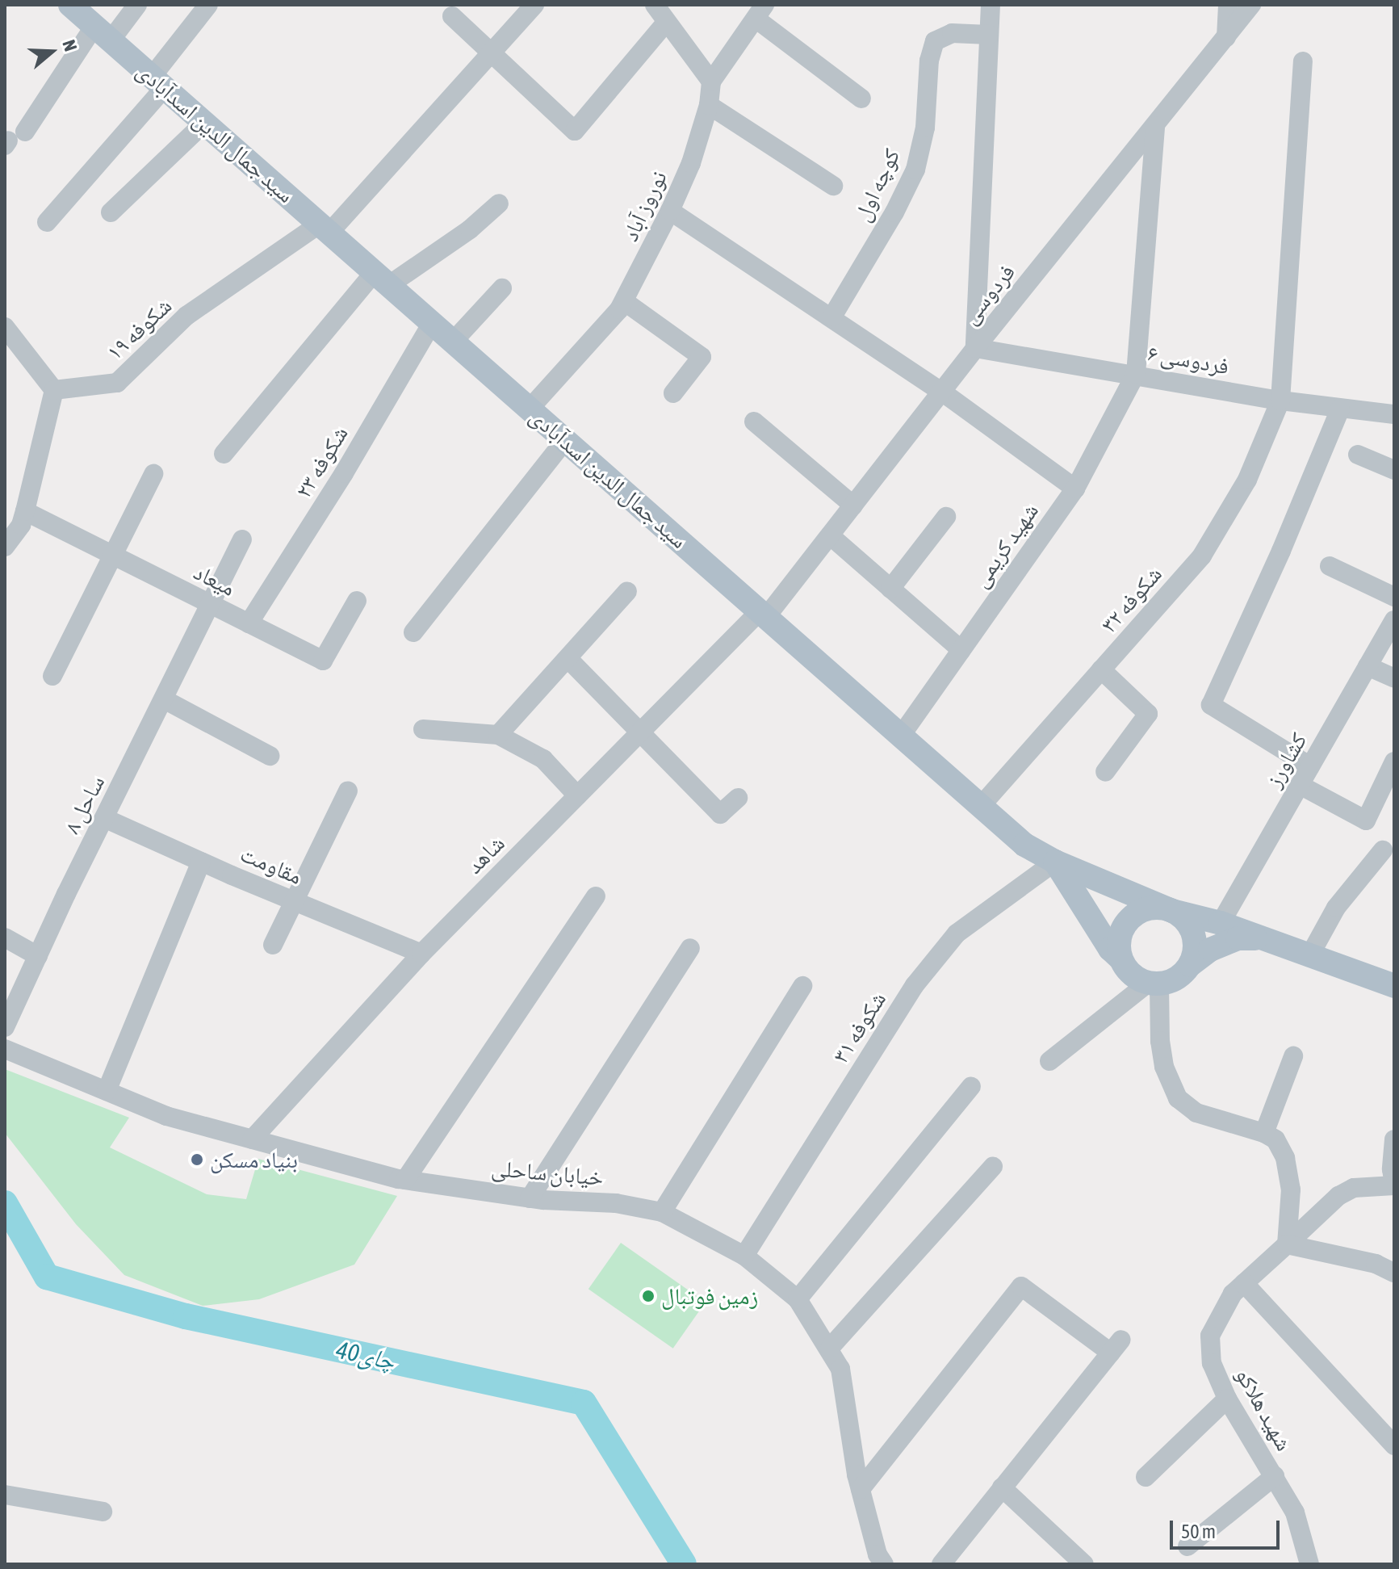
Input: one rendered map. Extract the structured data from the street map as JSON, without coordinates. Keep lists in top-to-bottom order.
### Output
{
  "streets": {
    "main road": ["سید جمال الدین اسدآبادی"],
    "street": [
      "کوچه اول",
      "نوروز آباد",
      "فردوسی",
      "شکوفه ۱۹",
      "فردوسی ۶",
      "شکوفه ۲۳",
      "شهید کریمی",
      "میعاد",
      "شکوفه ۳۲",
      "کشاورز",
      "ساحل ۸",
      "شاهد",
      "مقاومت",
      "شکوفه ۳۱",
      "خیابان ساحلی",
      "شهید هلاکو"
    ]
  },
  "crossings": [
    ["سید جمال الدین اسدآبادی", "نوروز آباد"],
    ["سید جمال الدین اسدآبادی", "فردوسی"],
    ["سید جمال الدین اسدآبادی", "شکوفه ۱۹"],
    ["سید جمال الدین اسدآبادی", "شکوفه ۲۳"],
    ["سید جمال الدین اسدآبادی", "شهید کریمی"],
    ["سید جمال الدین اسدآبادی", "شکوفه ۳۲"],
    ["سید جمال الدین اسدآبادی", "شاهد"],
    ["سید جمال الدین اسدآبادی", "شکوفه ۳۱"],
    ["فردوسی", "فردوسی ۶"],
    ["فردوسی", "شاهد"],
    ["فردوسی ۶", "شهید کریمی"],
    ["فردوسی ۶", "شکوفه ۳۲"],
    ["شکوفه ۲۳", "میعاد"],
    ["میعاد", "ساحل ۸"],
    ["ساحل ۸", "مقاومت"],
    ["شاهد", "مقاومت"],
    ["شاهد", "خیابان ساحلی"],
    ["شکوفه ۳۱", "خیابان ساحلی"]
  ],
  "water": ["40چای"],
  "places": ["بنیاد مسکن", "زمین فوتبال"],
  "scale_bar": "50 m",
  "north": "right"
}
